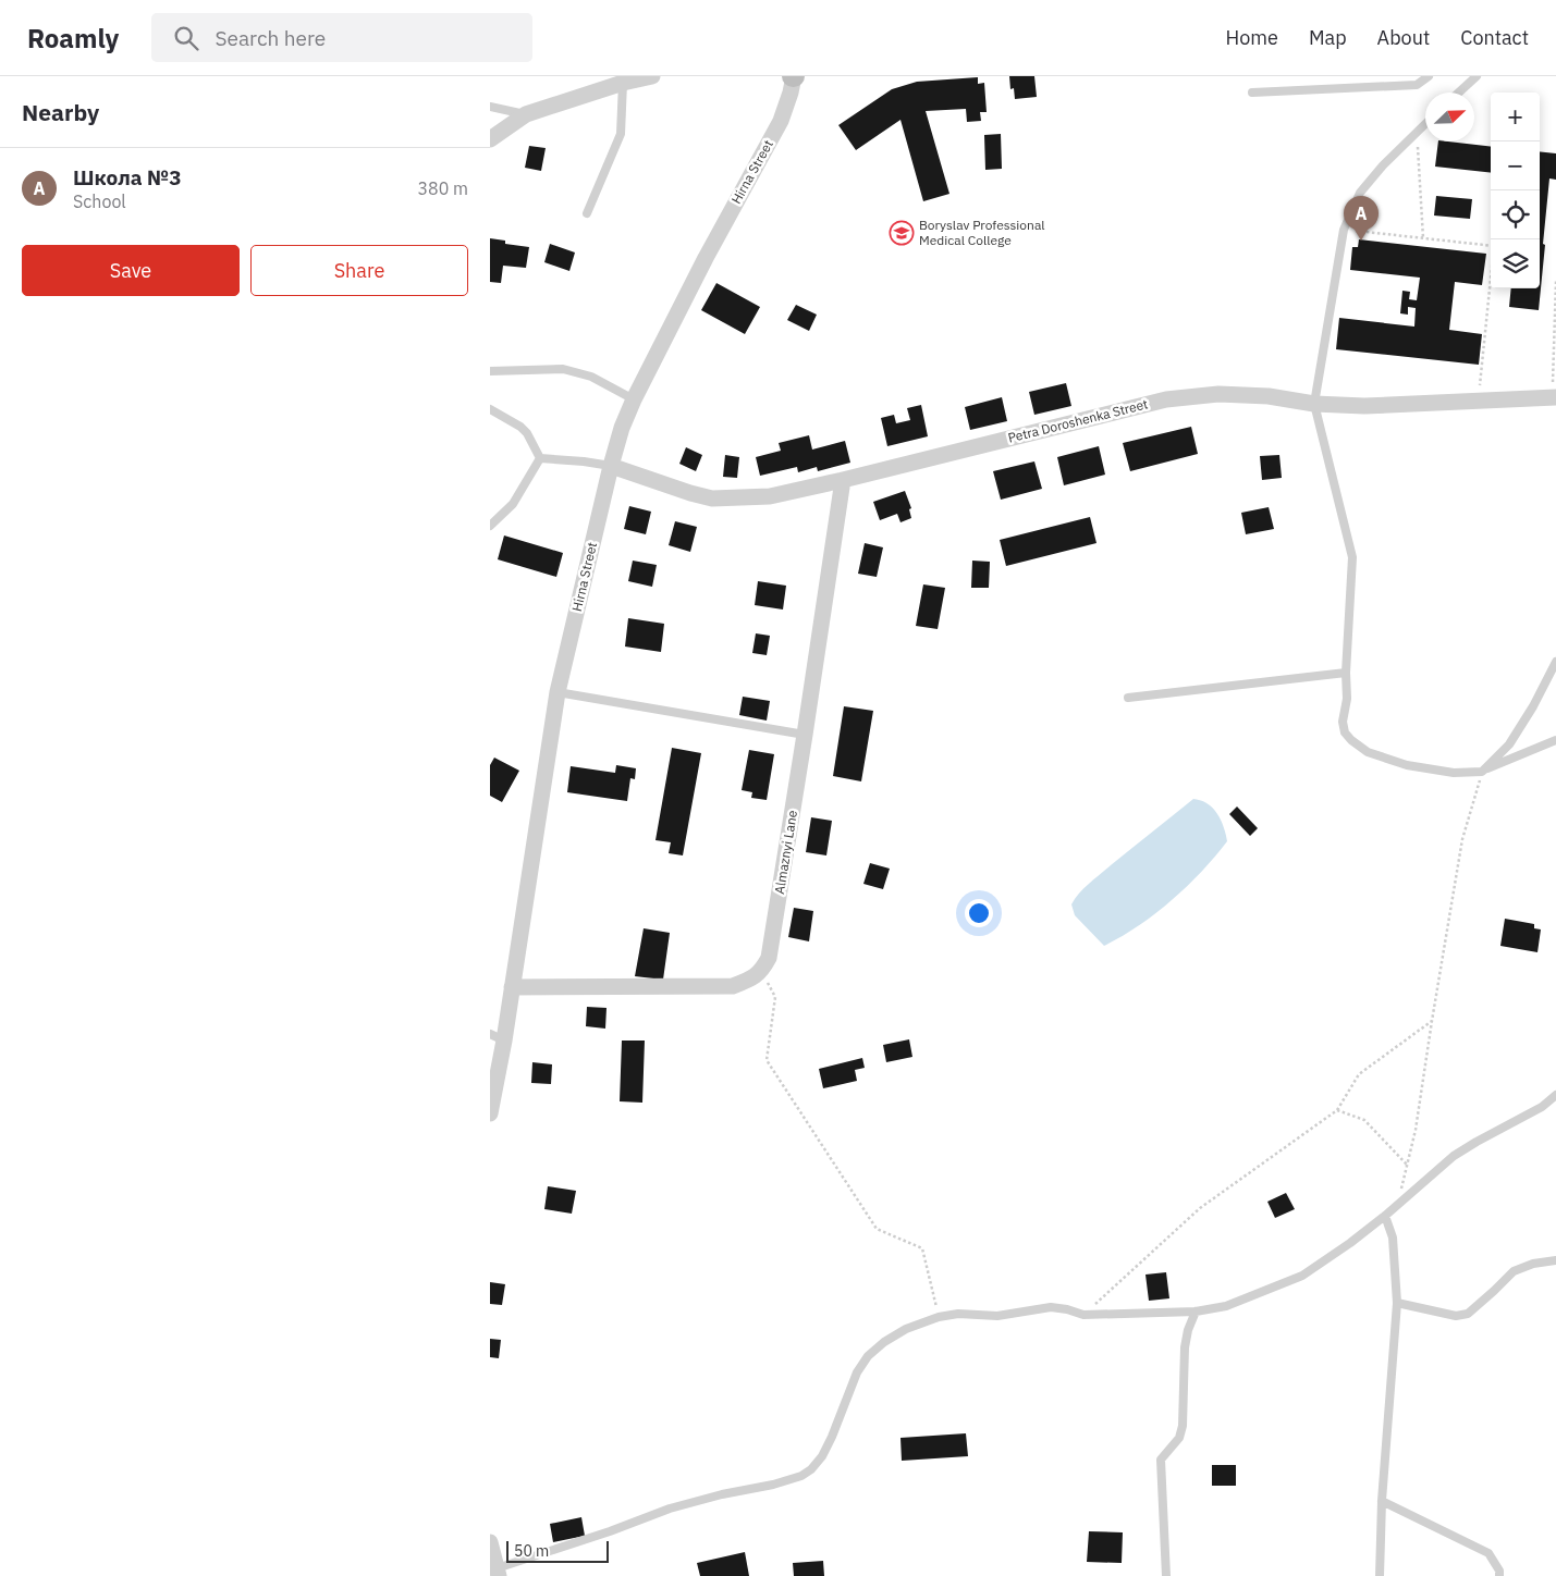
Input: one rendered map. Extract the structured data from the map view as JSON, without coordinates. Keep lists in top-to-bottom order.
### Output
{
  "streets": {
    "street": ["Hirna Street", "Petra Doroshenka Street", "Almaznyi Lane"]
  },
  "crossings": [
    ["Hirna Street", "Petra Doroshenka Street"],
    ["Petra Doroshenka Street", "Almaznyi Lane"]
  ],
  "places": {
    "school or university": ["Boryslav Professional Medical College"]
  },
  "scale_bar": "50 m",
  "north": "top right",
  "page": {
    "header": "Roamly",
    "search": "Search here",
    "nav": [
      "Home",
      "Map",
      "About",
      "Contact"
    ],
    "heading": "Nearby",
    "map_buttons": ["+", "−"],
    "list": [
      {
        "mark": "A",
        "name": "Школа №3",
        "note": "School",
        "value": "380 m"
      }
    ],
    "pins": "A",
    "buttons": ["Save", "Share"],
    "scale": "50 m"
  }
}
